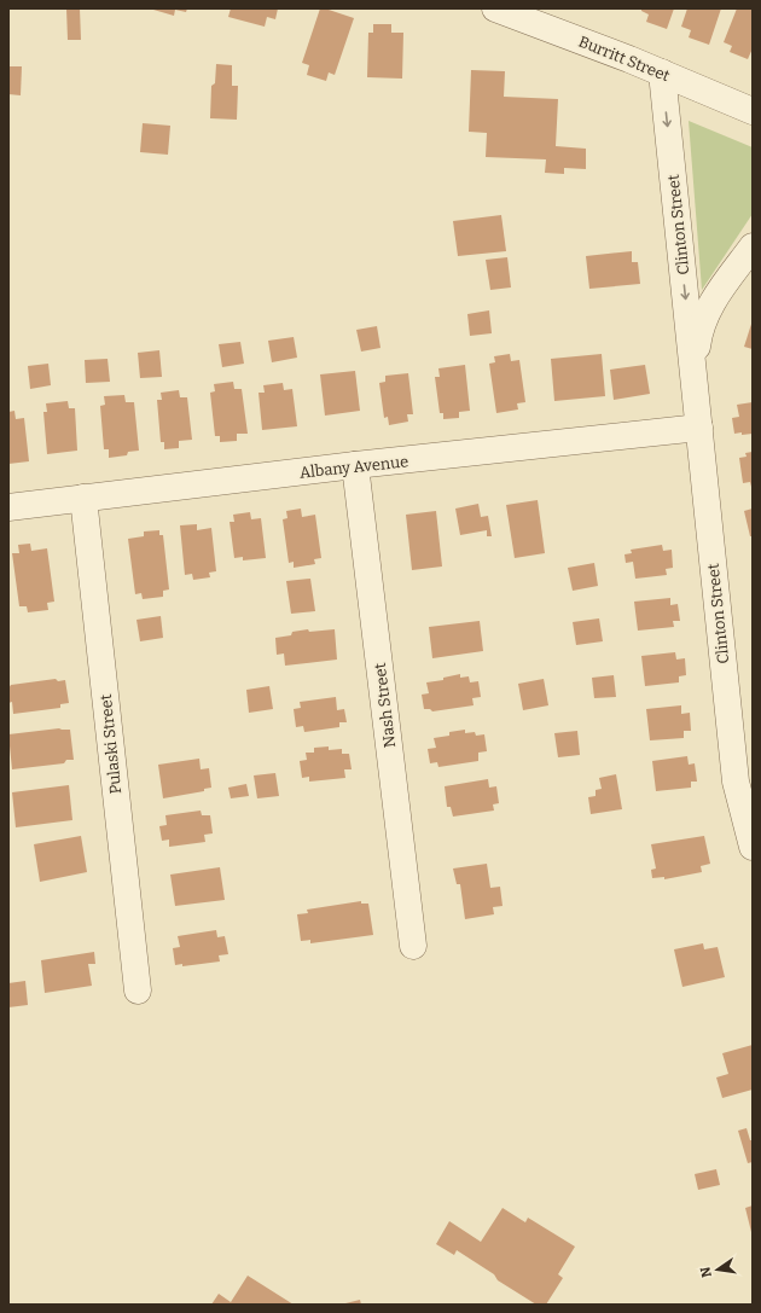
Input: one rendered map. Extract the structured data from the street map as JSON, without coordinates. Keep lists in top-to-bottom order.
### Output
{
  "streets": {
    "street": [
      "Burritt Street",
      "Clinton Street",
      "Albany Avenue",
      "Nash Street",
      "Pulaski Street"
    ]
  },
  "crossings": [
    ["Burritt Street", "Clinton Street"],
    ["Clinton Street", "Albany Avenue"],
    ["Albany Avenue", "Nash Street"],
    ["Albany Avenue", "Pulaski Street"]
  ],
  "north": "left"
}
